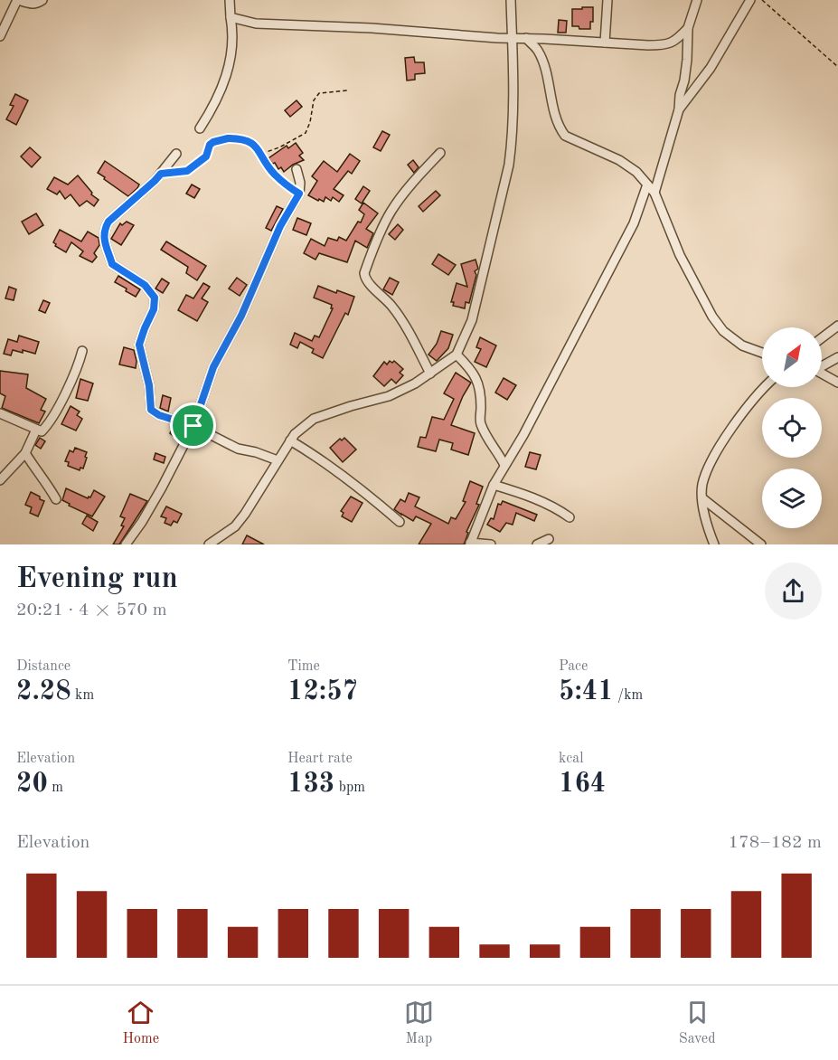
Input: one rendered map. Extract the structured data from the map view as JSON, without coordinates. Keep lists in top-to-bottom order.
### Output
{
  "north": "top right",
  "page": {
    "heading": ["Evening run", "20:21 · 4 × 570 m"],
    "stats": [
      ["Distance", "2.28 km"],
      ["Time", "12:57"],
      ["Pace", "5:41 /km"],
      ["Elevation", "20 m"],
      ["Heart rate", "133 bpm"],
      ["kcal", "164"]
    ],
    "chart": ["Elevation", "178–182 m"],
    "tabs": ["Home", "Map", "Saved"]
  }
}
